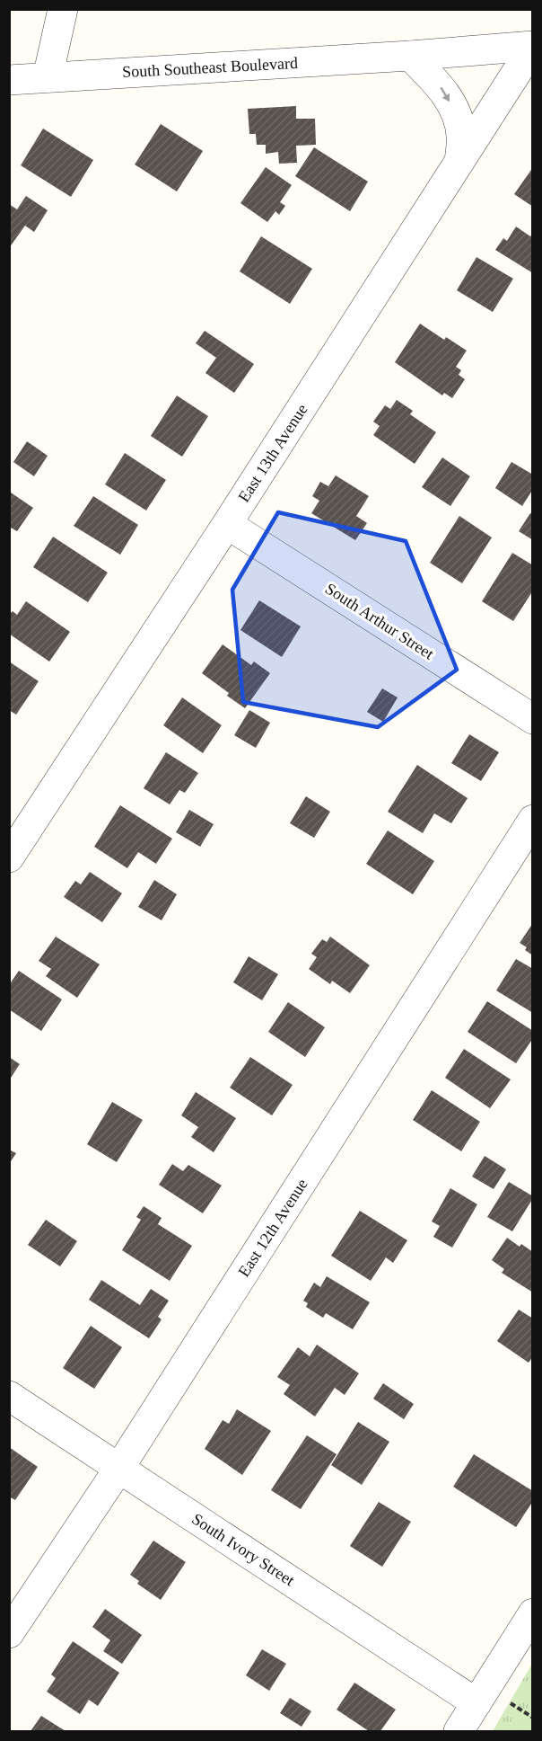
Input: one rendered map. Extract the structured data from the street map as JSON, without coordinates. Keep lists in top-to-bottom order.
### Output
{
  "streets": {
    "street": [
      "South Southeast Boulevard",
      "East 13th Avenue",
      "South Arthur Street",
      "East 12th Avenue",
      "South Ivory Street"
    ]
  },
  "crossings": [
    ["South Southeast Boulevard", "East 13th Avenue"],
    ["East 13th Avenue", "South Arthur Street"],
    ["East 12th Avenue", "South Ivory Street"]
  ]
}
